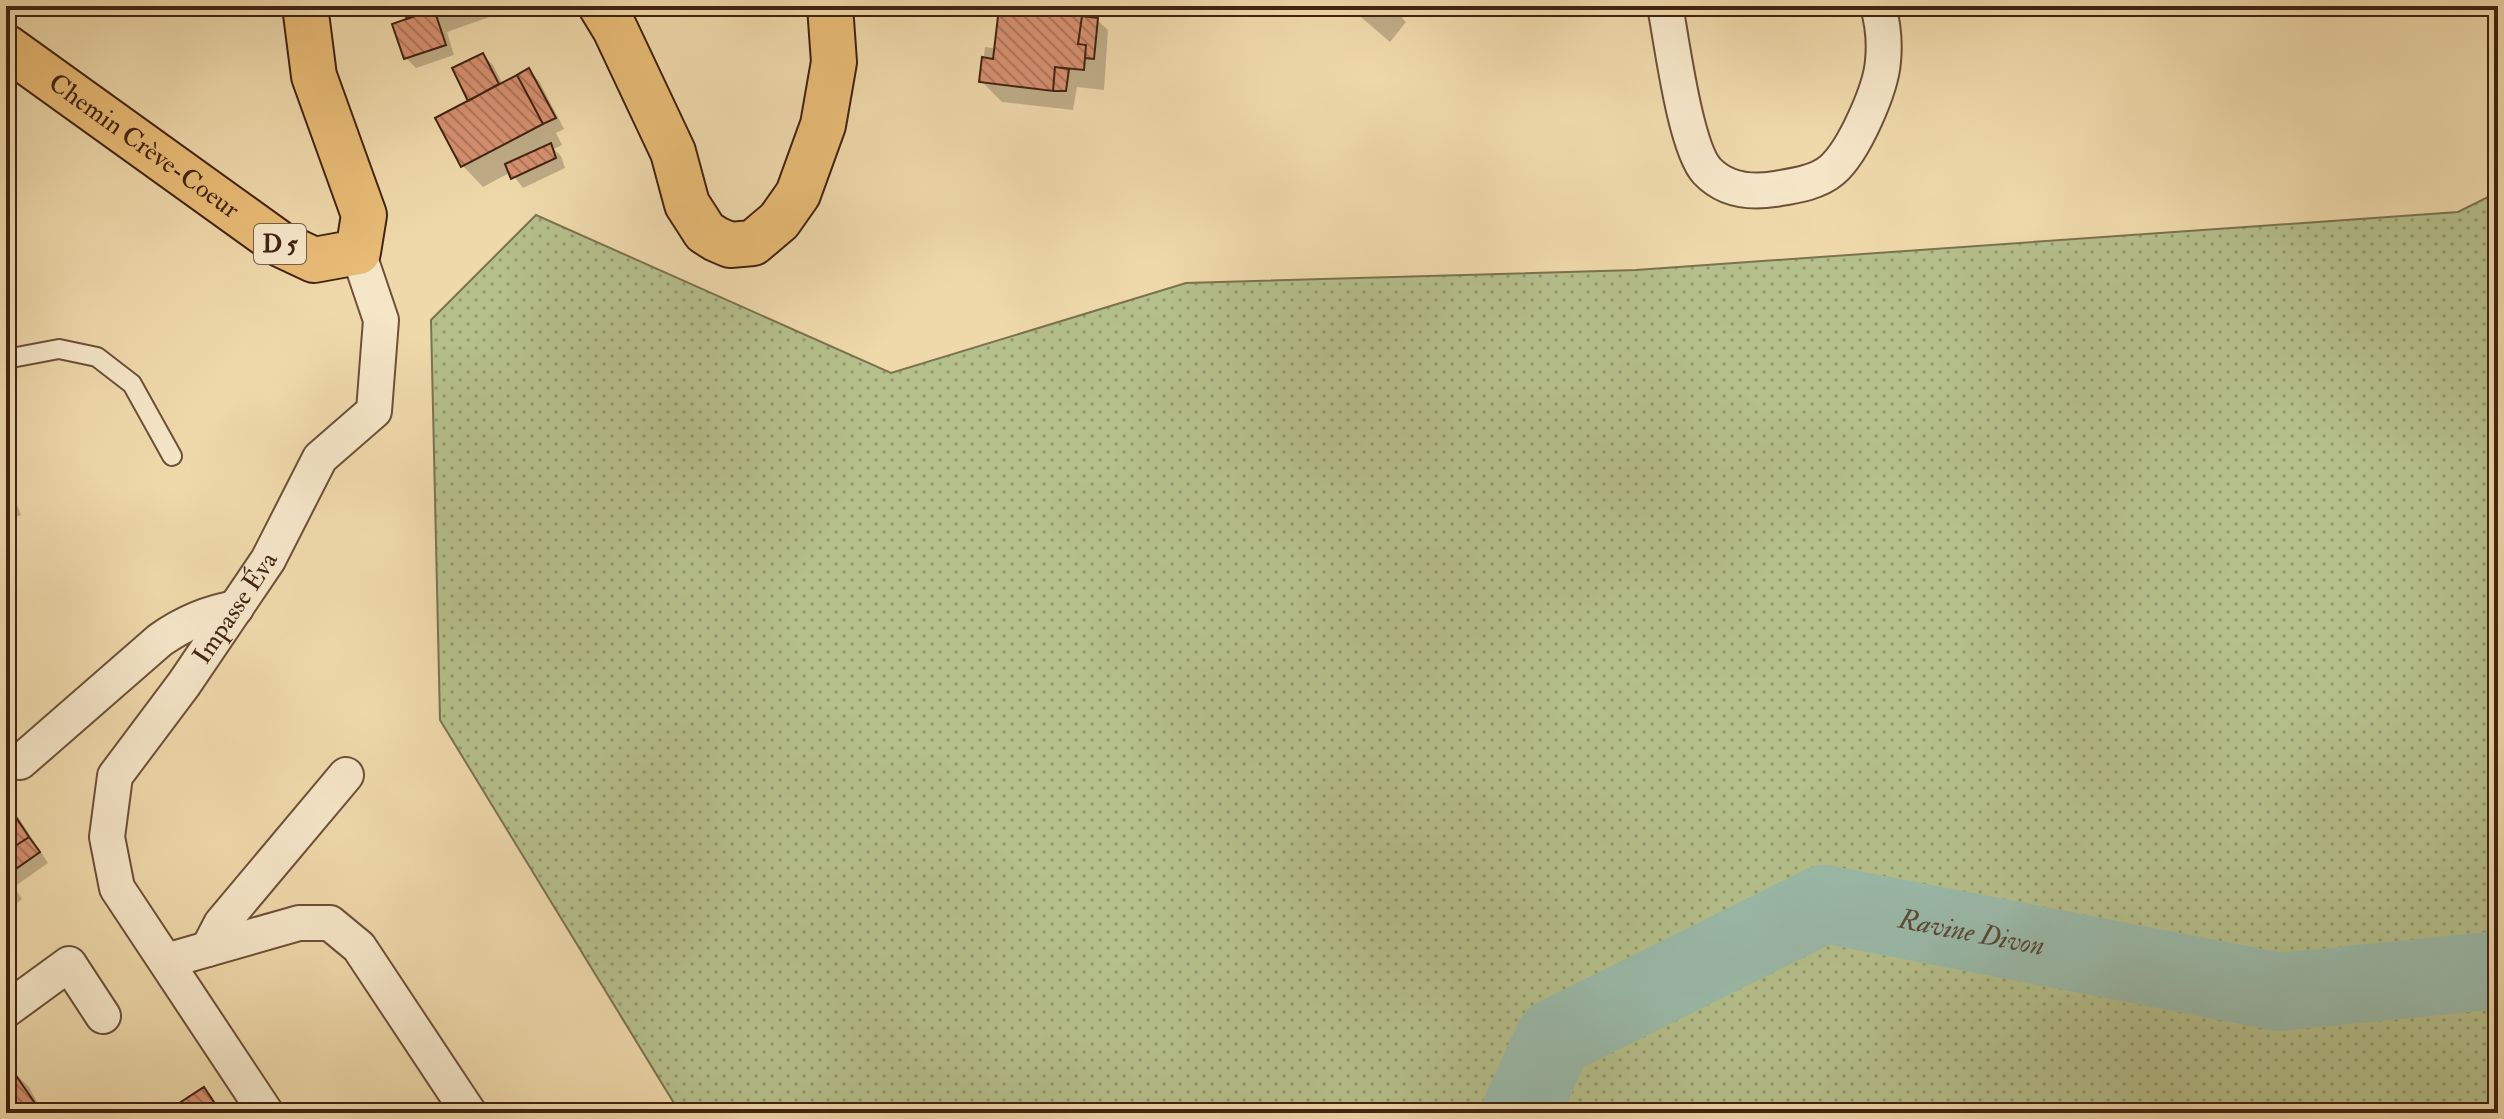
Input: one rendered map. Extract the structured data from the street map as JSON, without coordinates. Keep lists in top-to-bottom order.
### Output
{
  "streets": {
    "main road": ["Chemin Crève-Coeur", "D 5"],
    "street": ["Impasse Éva"]
  },
  "crossings": [
    ["Chemin Crève-Coeur", "Impasse Éva"]
  ],
  "water": ["Ravine Divon"]
}
